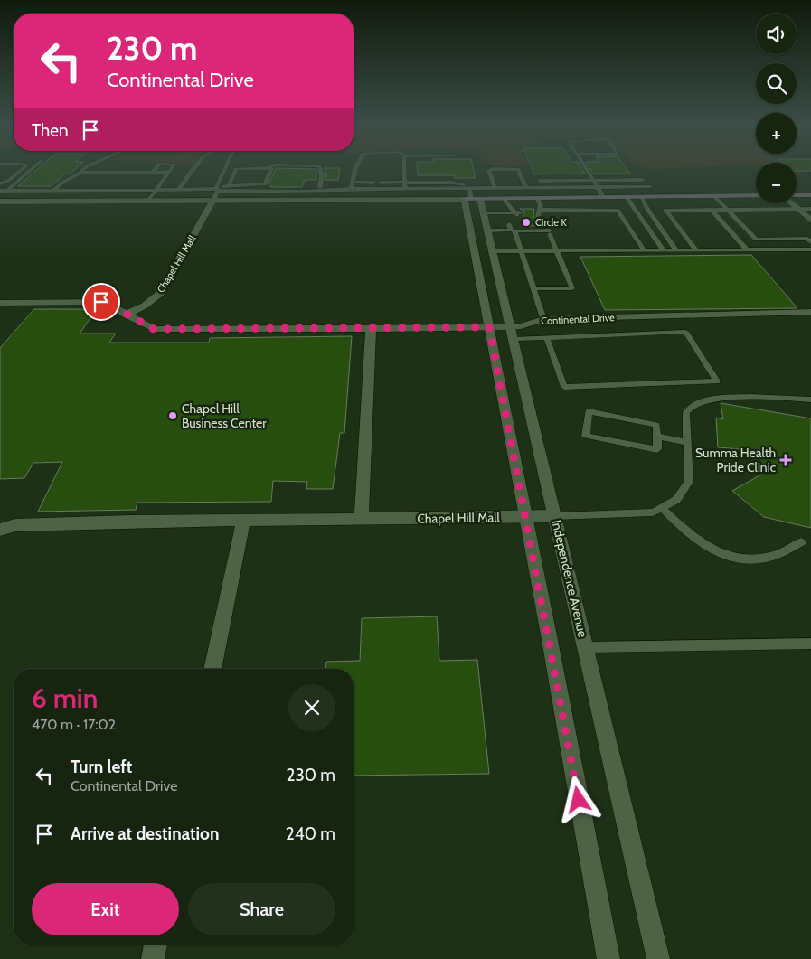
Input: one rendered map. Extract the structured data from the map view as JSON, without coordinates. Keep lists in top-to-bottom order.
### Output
{
  "streets": {
    "street": ["Chapel Hill Mall", "Continental Drive", "Independence Avenue"]
  },
  "crossings": [
    ["Chapel Hill Mall", "Continental Drive"],
    ["Chapel Hill Mall", "Independence Avenue"],
    ["Continental Drive", "Independence Avenue"]
  ],
  "places": {
    "other": ["Circle K", "Chapel Hill Business Center"],
    "health": ["Summa Health Pride Clinic"]
  },
  "page": {
    "map_buttons": ["+", "−"],
    "turn": ["230 m", "Continental Drive"],
    "then": "Then",
    "heading": ["6 min", "470 m · 17:02"],
    "list": [
      {
        "name": "Turn left",
        "note": "Continental Drive",
        "value": "230 m"
      },
      {
        "name": "Arrive at destination",
        "value": "240 m"
      }
    ],
    "buttons": ["Exit", "Share"]
  }
}
